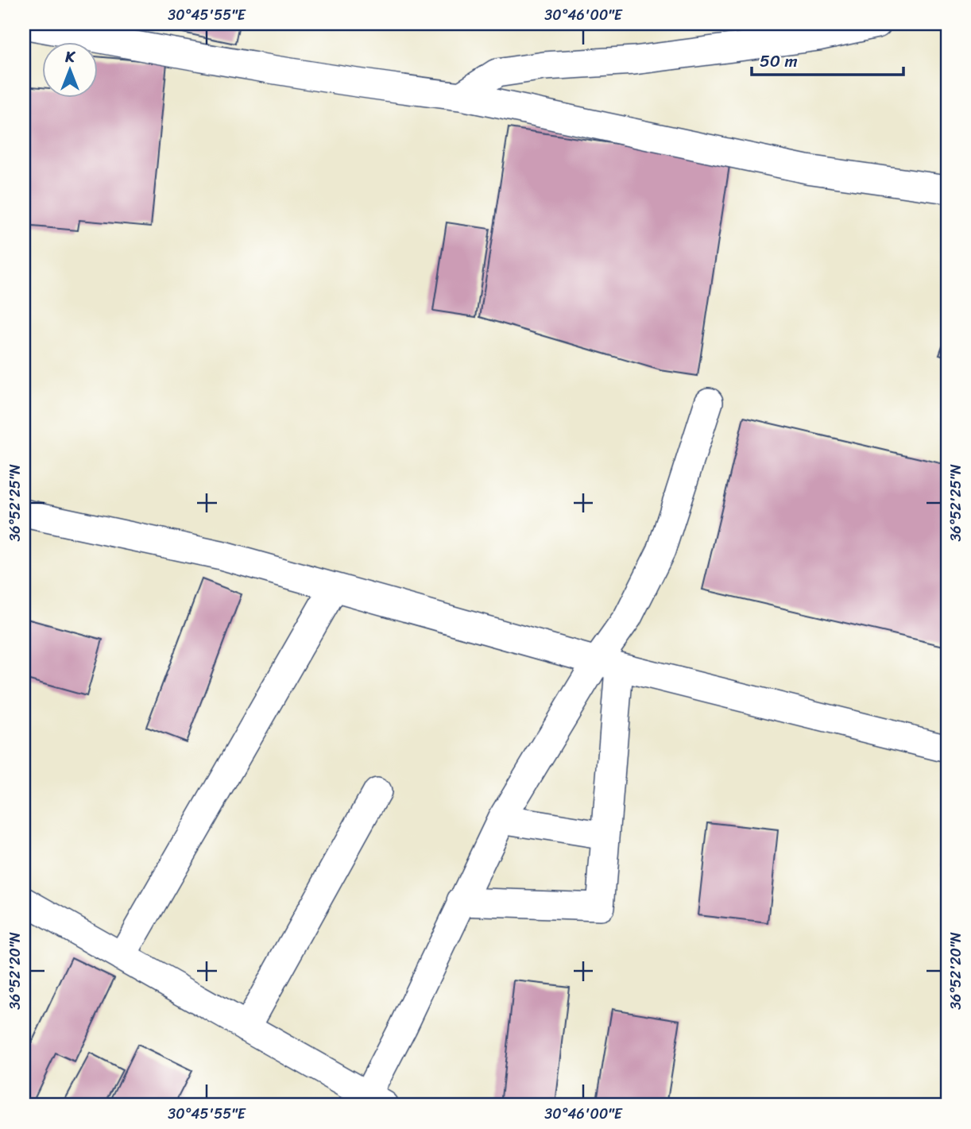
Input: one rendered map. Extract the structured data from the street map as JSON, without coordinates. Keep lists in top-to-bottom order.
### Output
{
  "scale_bar": "50 m",
  "north": "top",
  "coordinates": [
    "30°45'55\"E",
    "30°46'00\"E",
    "36°52'25\"N",
    "36°52'20\"N"
  ]
}
